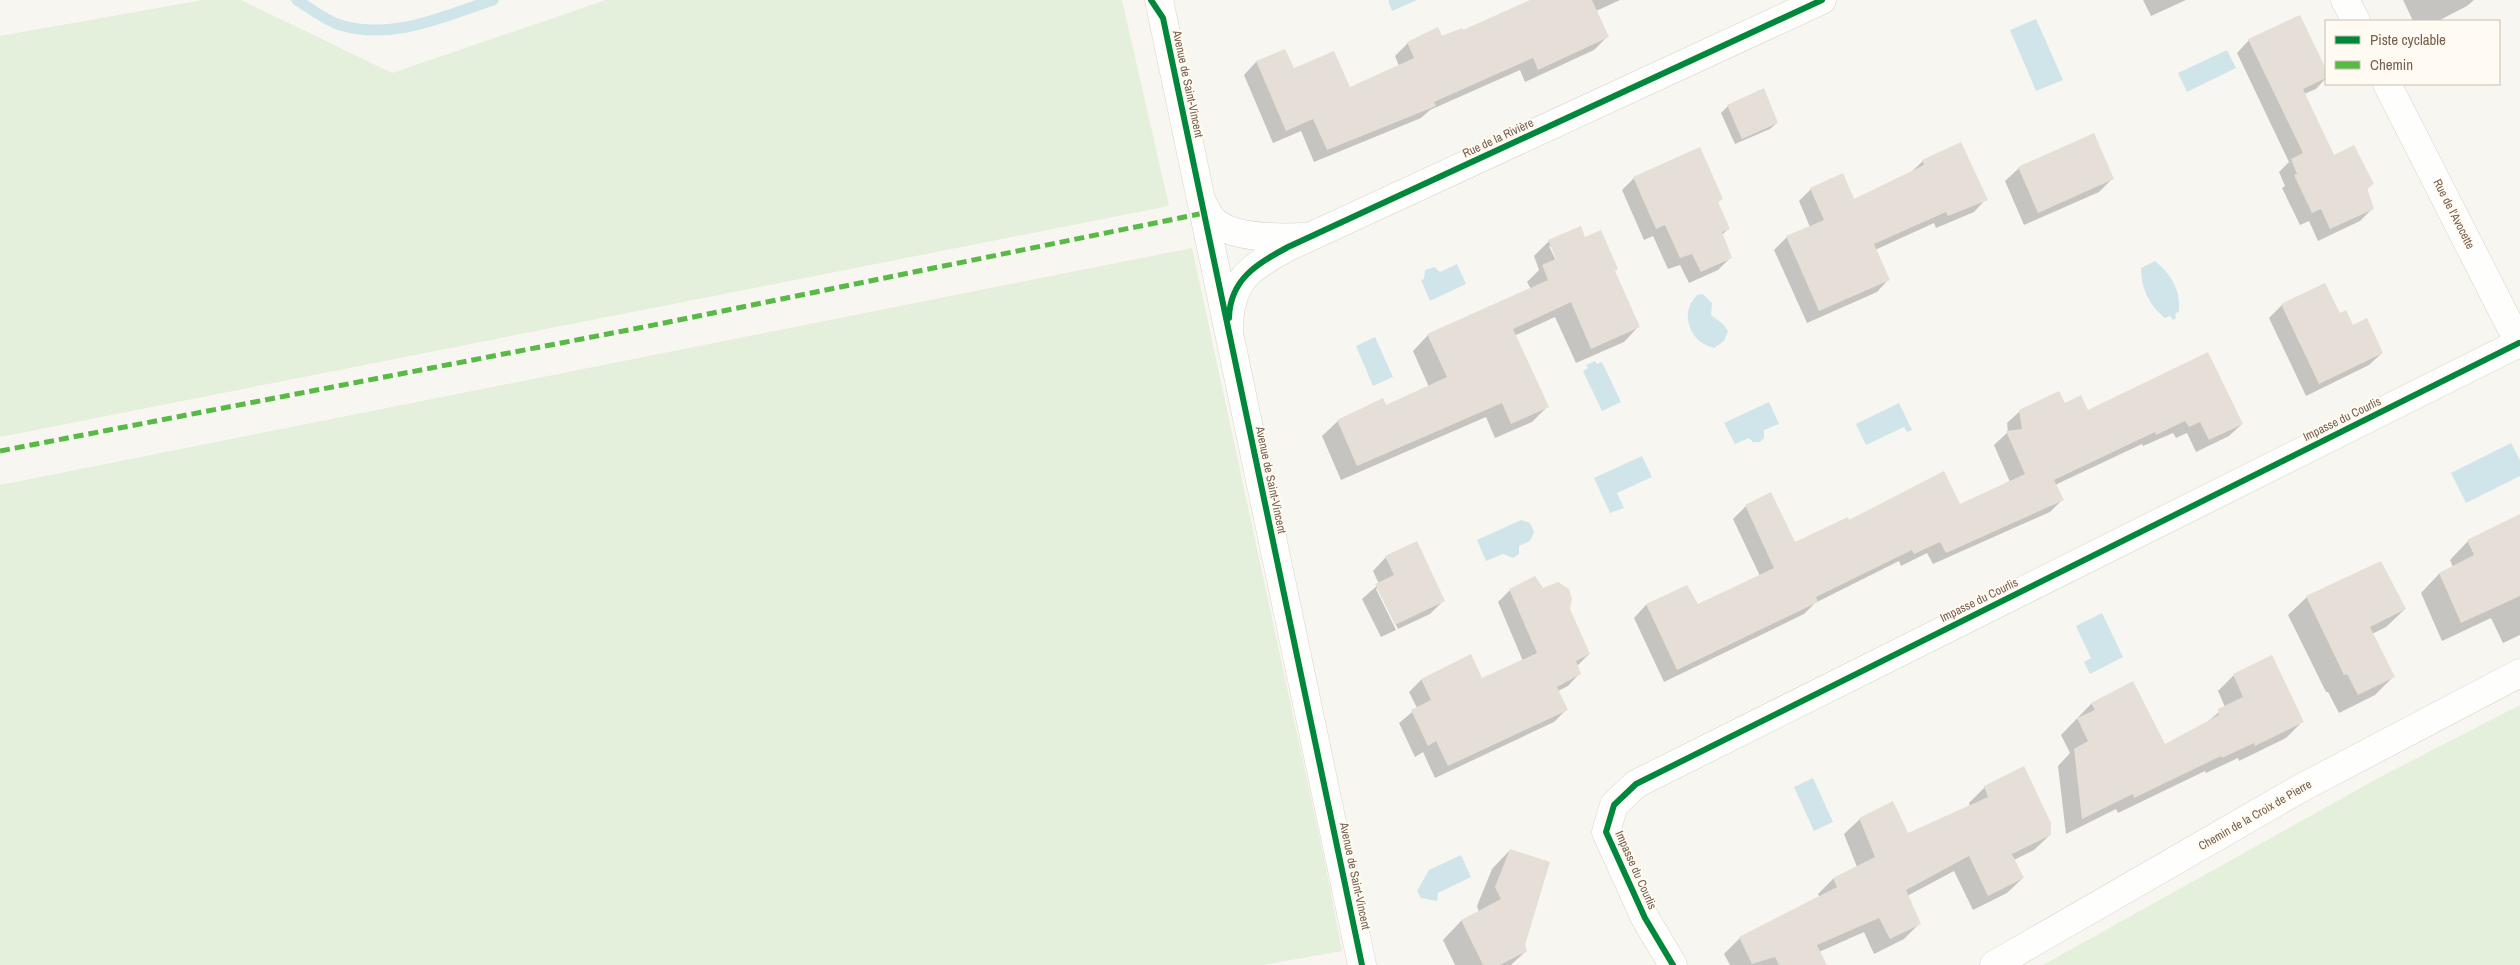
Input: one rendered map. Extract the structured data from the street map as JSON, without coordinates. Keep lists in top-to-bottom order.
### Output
{
  "streets": {
    "street": [
      "Avenue de Saint-Vincent",
      "Rue de la Rivière",
      "Rue de l'Avocette",
      "Impasse du Courlis",
      "Chemin de la Croix de Pierre"
    ]
  },
  "crossings": [
    ["Avenue de Saint-Vincent", "Rue de la Rivière"],
    ["Rue de l'Avocette", "Impasse du Courlis"]
  ],
  "legend": ["Piste cyclable", "Chemin"]
}
